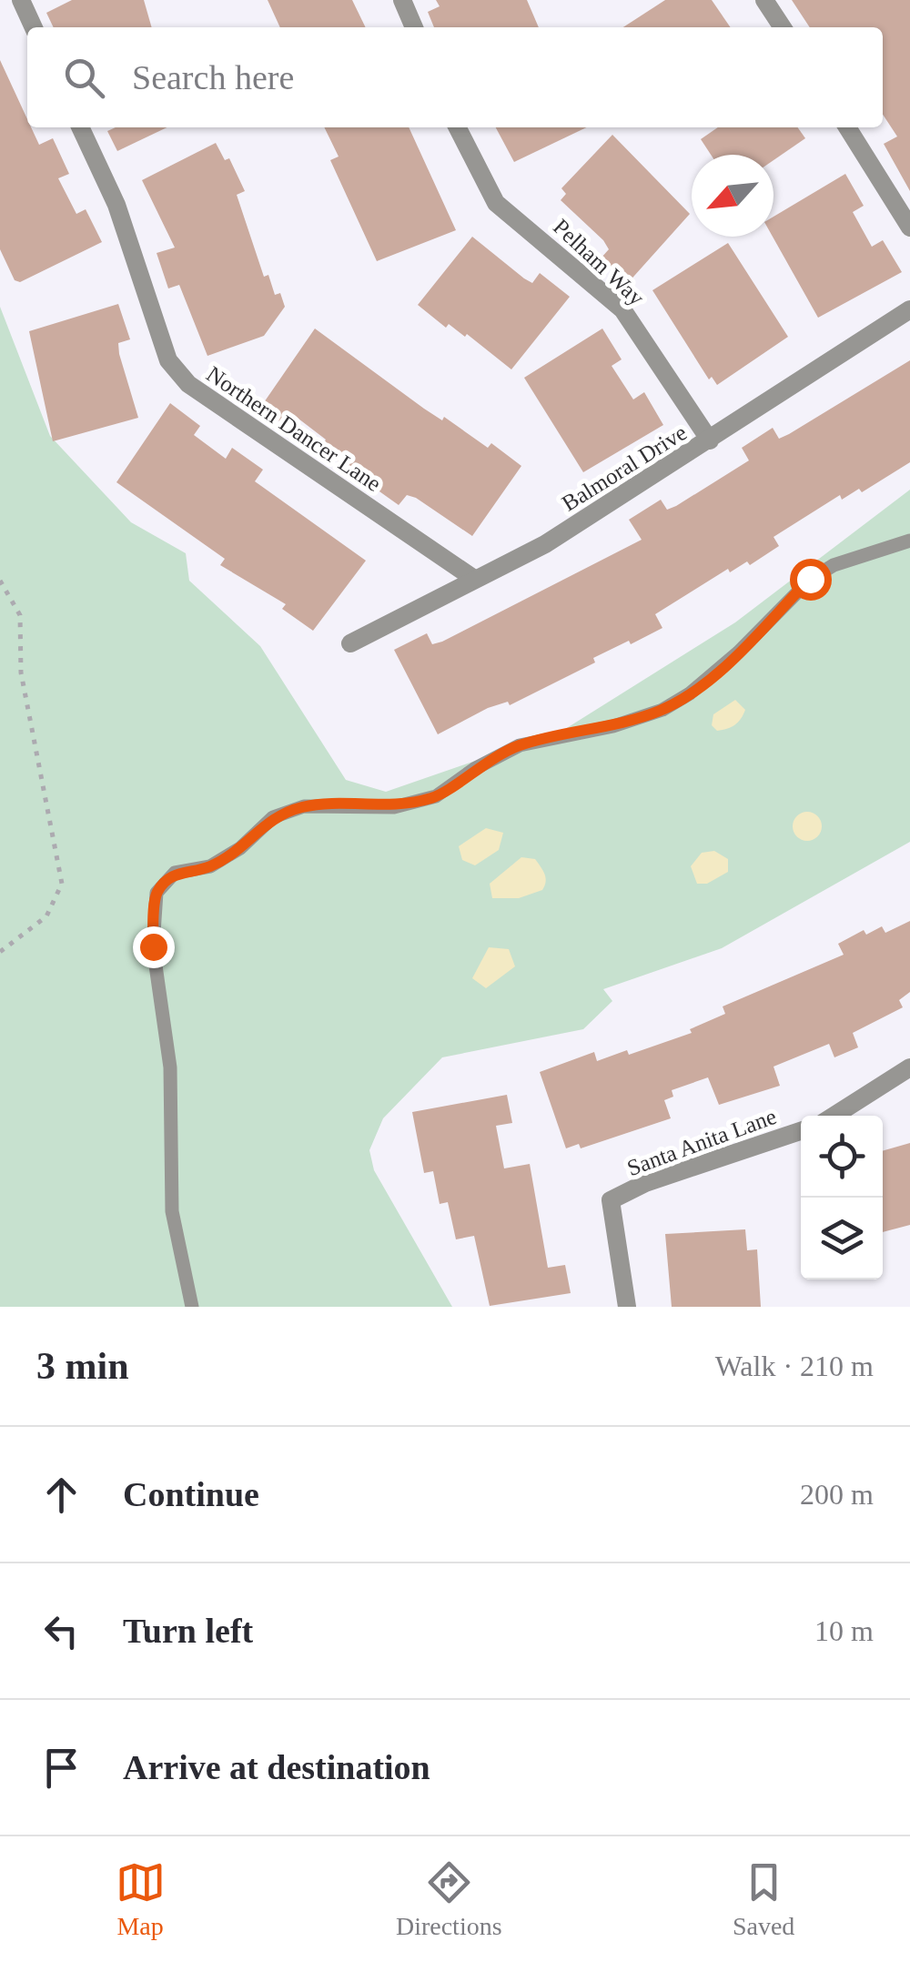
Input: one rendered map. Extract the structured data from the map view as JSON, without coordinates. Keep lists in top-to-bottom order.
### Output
{
  "streets": {
    "street": [
      "Pelham Way",
      "Northern Dancer Lane",
      "Balmoral Drive",
      "Santa Anita Lane"
    ]
  },
  "crossings": [
    ["Pelham Way", "Balmoral Drive"],
    ["Northern Dancer Lane", "Balmoral Drive"]
  ],
  "north": "bottom left",
  "page": {
    "search": "Search here",
    "heading": ["3 min", "Walk · 210 m"],
    "list": [
      ["Continue", "200 m"],
      ["Turn left", "10 m"],
      "Arrive at destination"
    ],
    "nav": ["Map", "Directions", "Saved"]
  }
}
